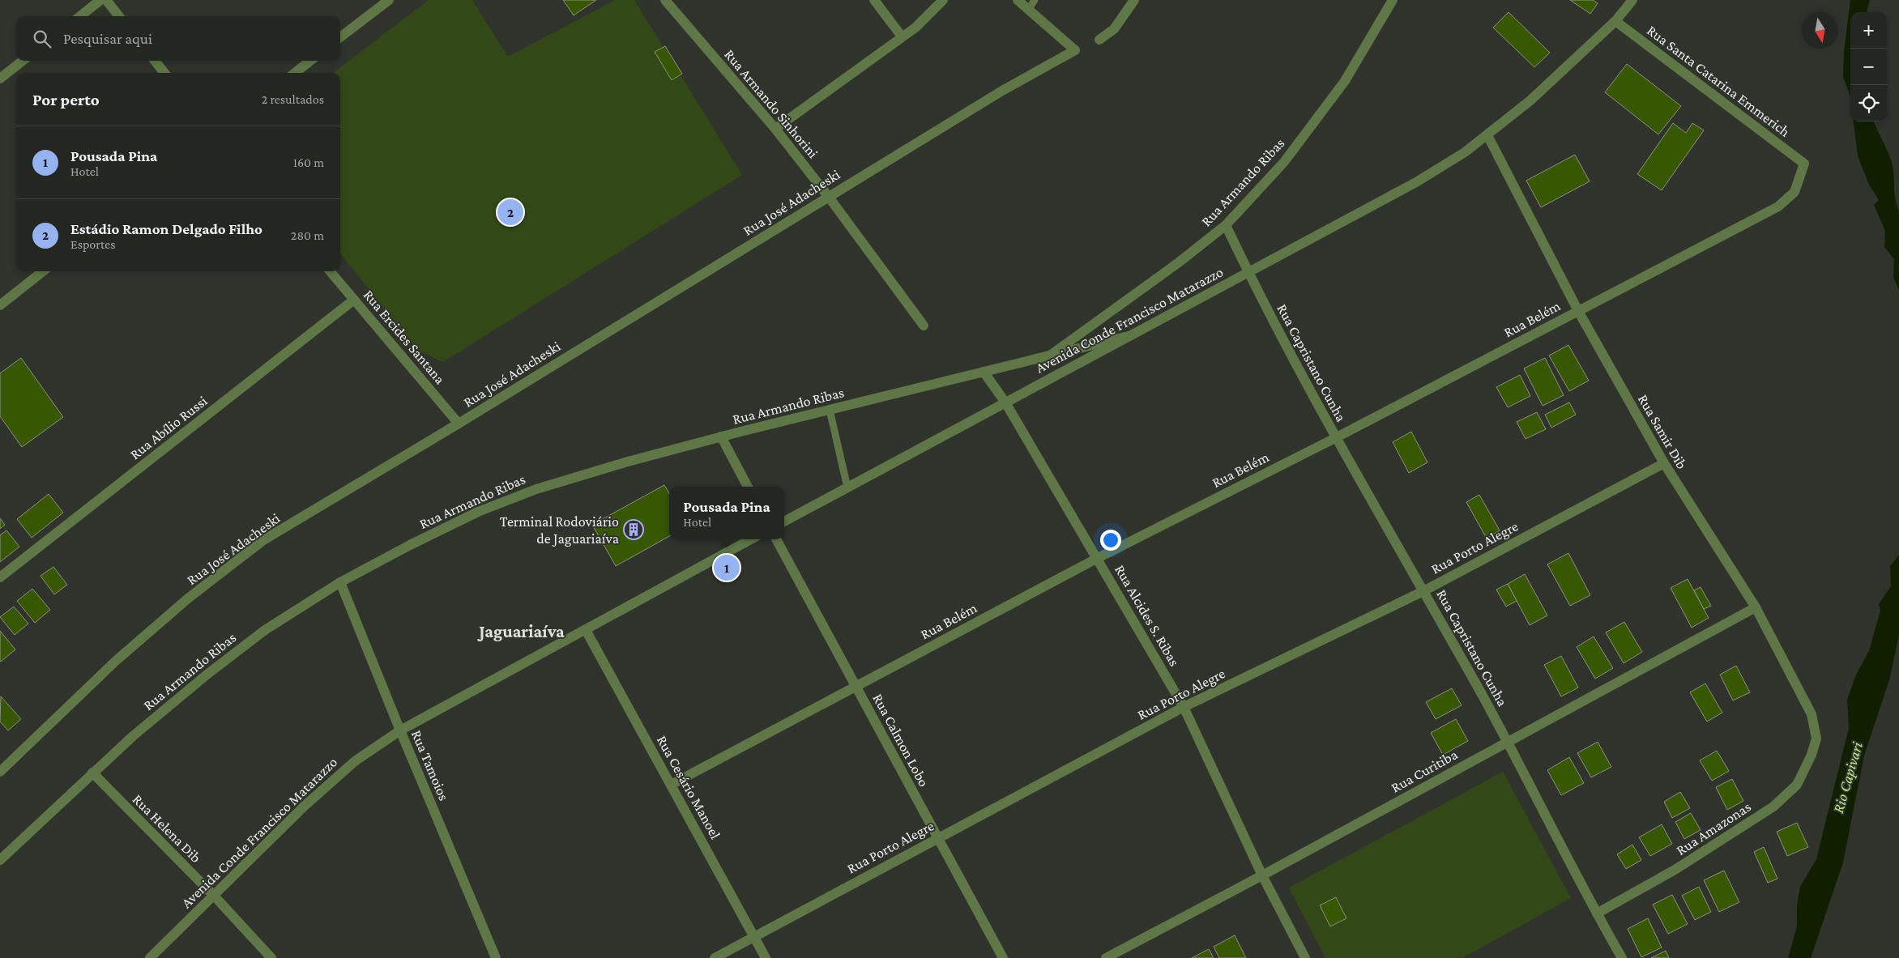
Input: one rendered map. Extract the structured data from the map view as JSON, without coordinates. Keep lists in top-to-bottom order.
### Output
{
  "streets": {
    "street": [
      "Rua Santa Catarina Emmerich",
      "Rua Armando Sinhorini",
      "Rua Armando Ribas",
      "Rua José Adacheski",
      "Rua Belém",
      "Avenida Conde Francisco Matarazzo",
      "Rua Ercides Santana",
      "Rua Capristano Cunha",
      "Rua Abílio Russi",
      "Rua Samir Dib",
      "Rua Porto Alegre",
      "Rua Alcides S. Ribas",
      "Rua Calmon Lobo",
      "Rua Tamoios",
      "Rua Curitiba",
      "Rua Cesário Manoel",
      "Rua Helena Dib",
      "Rua Amazonas"
    ]
  },
  "crossings": [
    ["Rua Santa Catarina Emmerich", "Rua Belém"],
    ["Rua Santa Catarina Emmerich", "Avenida Conde Francisco Matarazzo"],
    ["Rua Armando Sinhorini", "Rua José Adacheski"],
    ["Rua Armando Ribas", "Avenida Conde Francisco Matarazzo"],
    ["Rua Armando Ribas", "Rua Capristano Cunha"],
    ["Rua Armando Ribas", "Rua Alcides S. Ribas"],
    ["Rua Armando Ribas", "Rua Tamoios"],
    ["Rua Armando Ribas", "Rua Helena Dib"],
    ["Rua José Adacheski", "Rua Ercides Santana"],
    ["Rua Belém", "Rua Capristano Cunha"],
    ["Rua Belém", "Rua Samir Dib"],
    ["Rua Belém", "Rua Alcides S. Ribas"],
    ["Rua Belém", "Rua Calmon Lobo"],
    ["Rua Belém", "Rua Cesário Manoel"],
    ["Avenida Conde Francisco Matarazzo", "Rua Capristano Cunha"],
    ["Avenida Conde Francisco Matarazzo", "Rua Samir Dib"],
    ["Avenida Conde Francisco Matarazzo", "Rua Alcides S. Ribas"],
    ["Avenida Conde Francisco Matarazzo", "Rua Tamoios"],
    ["Avenida Conde Francisco Matarazzo", "Rua Cesário Manoel"],
    ["Avenida Conde Francisco Matarazzo", "Rua Helena Dib"],
    ["Rua Ercides Santana", "Rua Abílio Russi"],
    ["Rua Capristano Cunha", "Rua Porto Alegre"],
    ["Rua Capristano Cunha", "Rua Curitiba"],
    ["Rua Capristano Cunha", "Rua Amazonas"],
    ["Rua Samir Dib", "Rua Porto Alegre"],
    ["Rua Samir Dib", "Rua Curitiba"],
    ["Rua Samir Dib", "Rua Amazonas"],
    ["Rua Porto Alegre", "Rua Alcides S. Ribas"],
    ["Rua Porto Alegre", "Rua Calmon Lobo"],
    ["Rua Porto Alegre", "Rua Cesário Manoel"],
    ["Rua Alcides S. Ribas", "Rua Curitiba"]
  ],
  "districts": ["Jaguariaíva"],
  "water": ["Rio Capivari"],
  "places": {
    "building": ["Terminal Rodoviário de Jaguariaíva"]
  },
  "north": "bottom",
  "page": {
    "map_buttons": ["+", "−"],
    "search": "Pesquisar aqui",
    "heading": ["Por perto", "2 resultados"],
    "list": [
      {
        "mark": "1",
        "name": "Pousada Pina",
        "note": "Hotel",
        "value": "160 m"
      },
      {
        "mark": "2",
        "name": "Estádio Ramon Delgado Filho",
        "note": "Esportes",
        "value": "280 m"
      }
    ],
    "pins": ["2", "1"],
    "popup": ["Pousada Pina", "Hotel"]
  }
}
